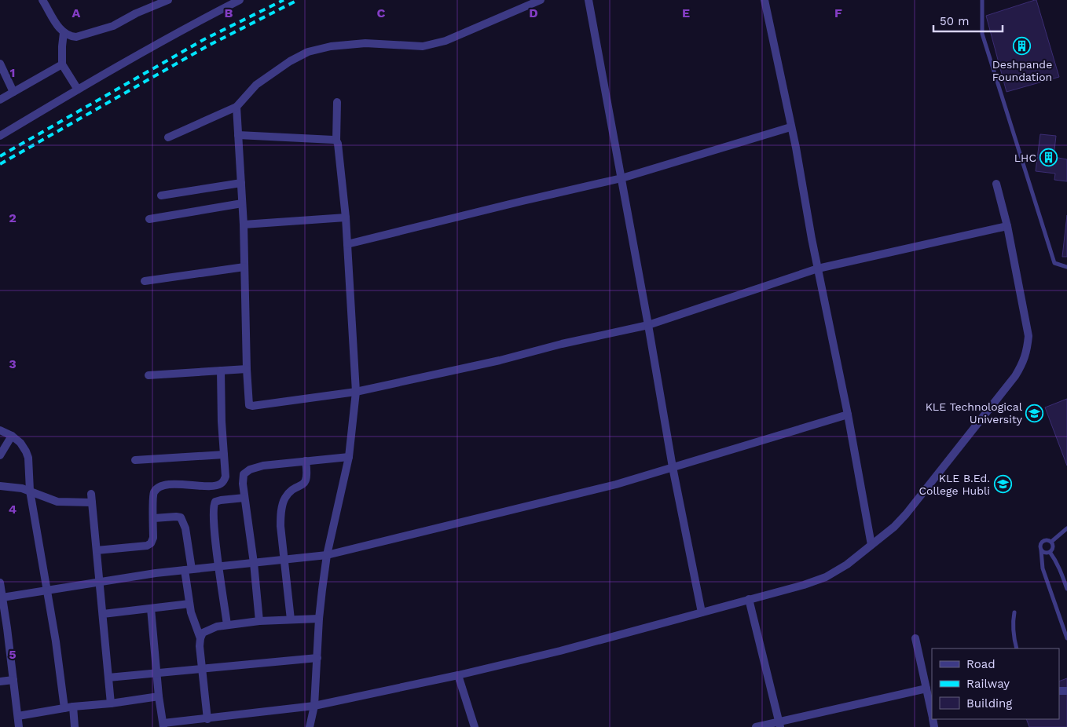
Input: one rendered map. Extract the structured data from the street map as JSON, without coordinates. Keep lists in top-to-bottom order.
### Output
{
  "places": {
    "building": ["Deshpande Foundation", "LHC"],
    "school or university": ["KLE Technological University", "KLE B.Ed. College Hubli"]
  },
  "legend": ["Road", "Railway", "Building"],
  "scale_bar": "50 m",
  "grid": {
    "columns": [
      "A",
      "B",
      "C",
      "D",
      "E",
      "F"
    ],
    "rows": [
      "1",
      "2",
      "3",
      "4",
      "5"
    ]
  }
}
